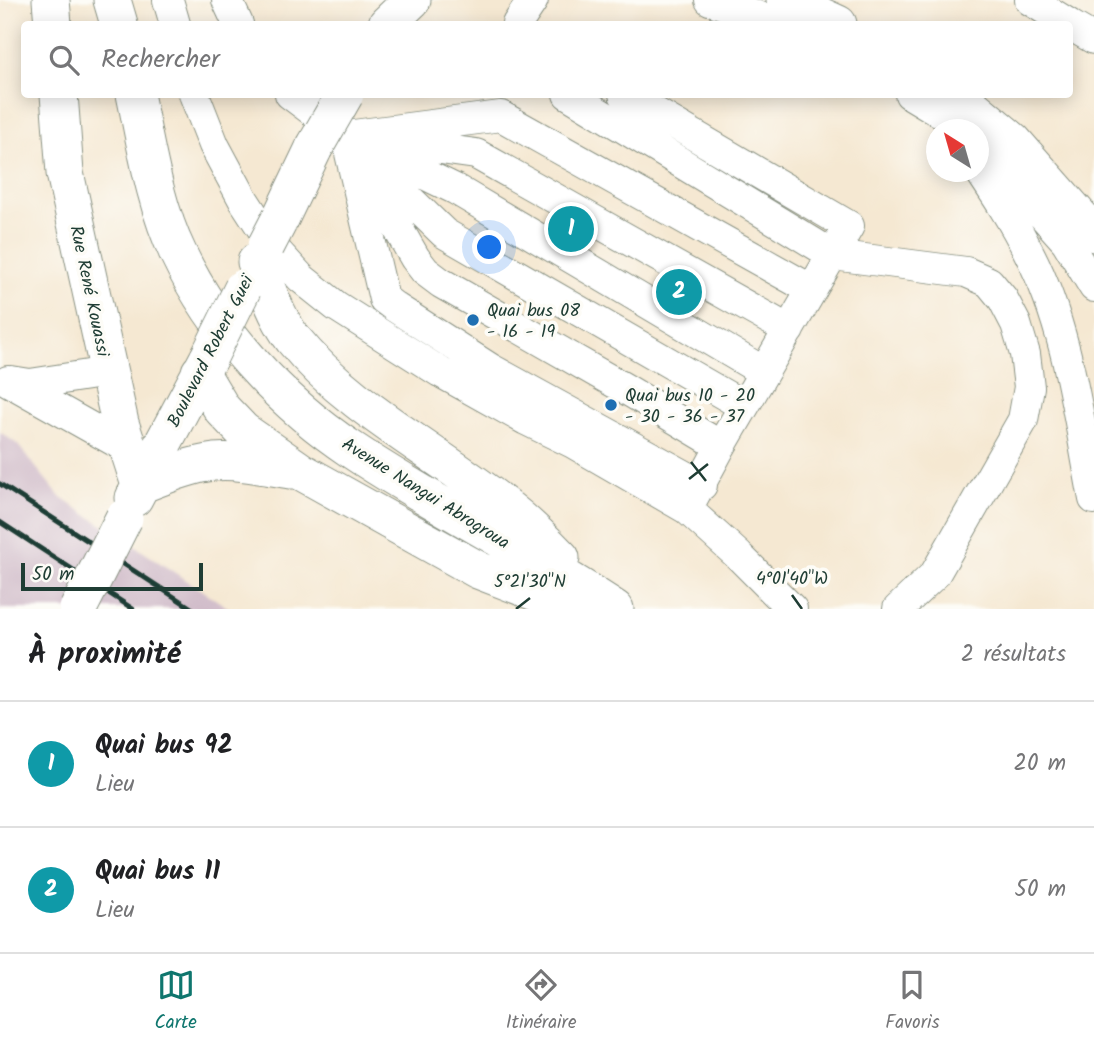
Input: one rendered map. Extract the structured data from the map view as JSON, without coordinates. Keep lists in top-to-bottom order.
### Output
{
  "streets": {
    "main road": ["Rue René Kouassi", "Boulevard Robert Gueï", "Avenue Nangui Abrogroua"]
  },
  "crossings": [
    ["Rue René Kouassi", "Boulevard Robert Gueï"]
  ],
  "places": ["Quai bus 08 - 16 - 19", "Quai bus 10 - 20 - 30 - 36 - 37"],
  "scale_bar": "50 m",
  "north": "top left",
  "page": {
    "search": "Rechercher",
    "pins": ["1", "2"],
    "scale": "50 m",
    "heading": ["À proximité", "2 résultats"],
    "list": [
      {
        "mark": "1",
        "name": "Quai bus 92",
        "note": "Lieu",
        "value": "20 m"
      },
      {
        "mark": "2",
        "name": "Quai bus 11",
        "note": "Lieu",
        "value": "50 m"
      }
    ],
    "nav": ["Carte", "Itinéraire", "Favoris"]
  },
  "coordinates": ["4°01'40\"W", "5°21'30\"N"]
}
